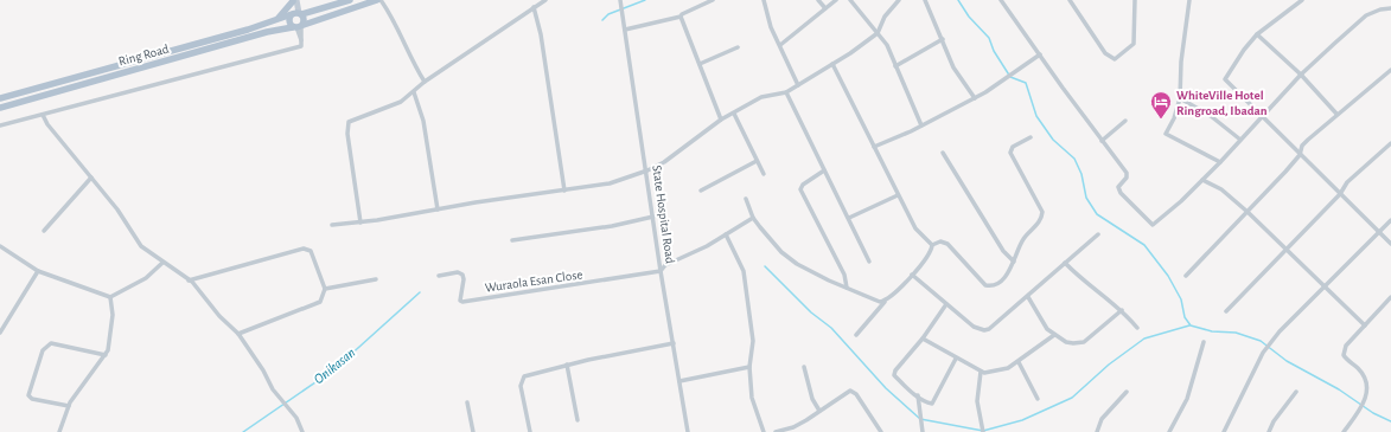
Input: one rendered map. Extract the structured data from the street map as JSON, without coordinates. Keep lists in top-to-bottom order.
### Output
{
  "streets": {
    "main road": ["Ring Road"],
    "street": ["State Hospital Road", "Wuraola Esan Close"]
  },
  "crossings": [
    ["State Hospital Road", "Wuraola Esan Close"]
  ],
  "water": ["Onikasan"],
  "places": {
    "hotel": ["WhiteVille Hotel Ringroad, Ibadan"]
  }
}
